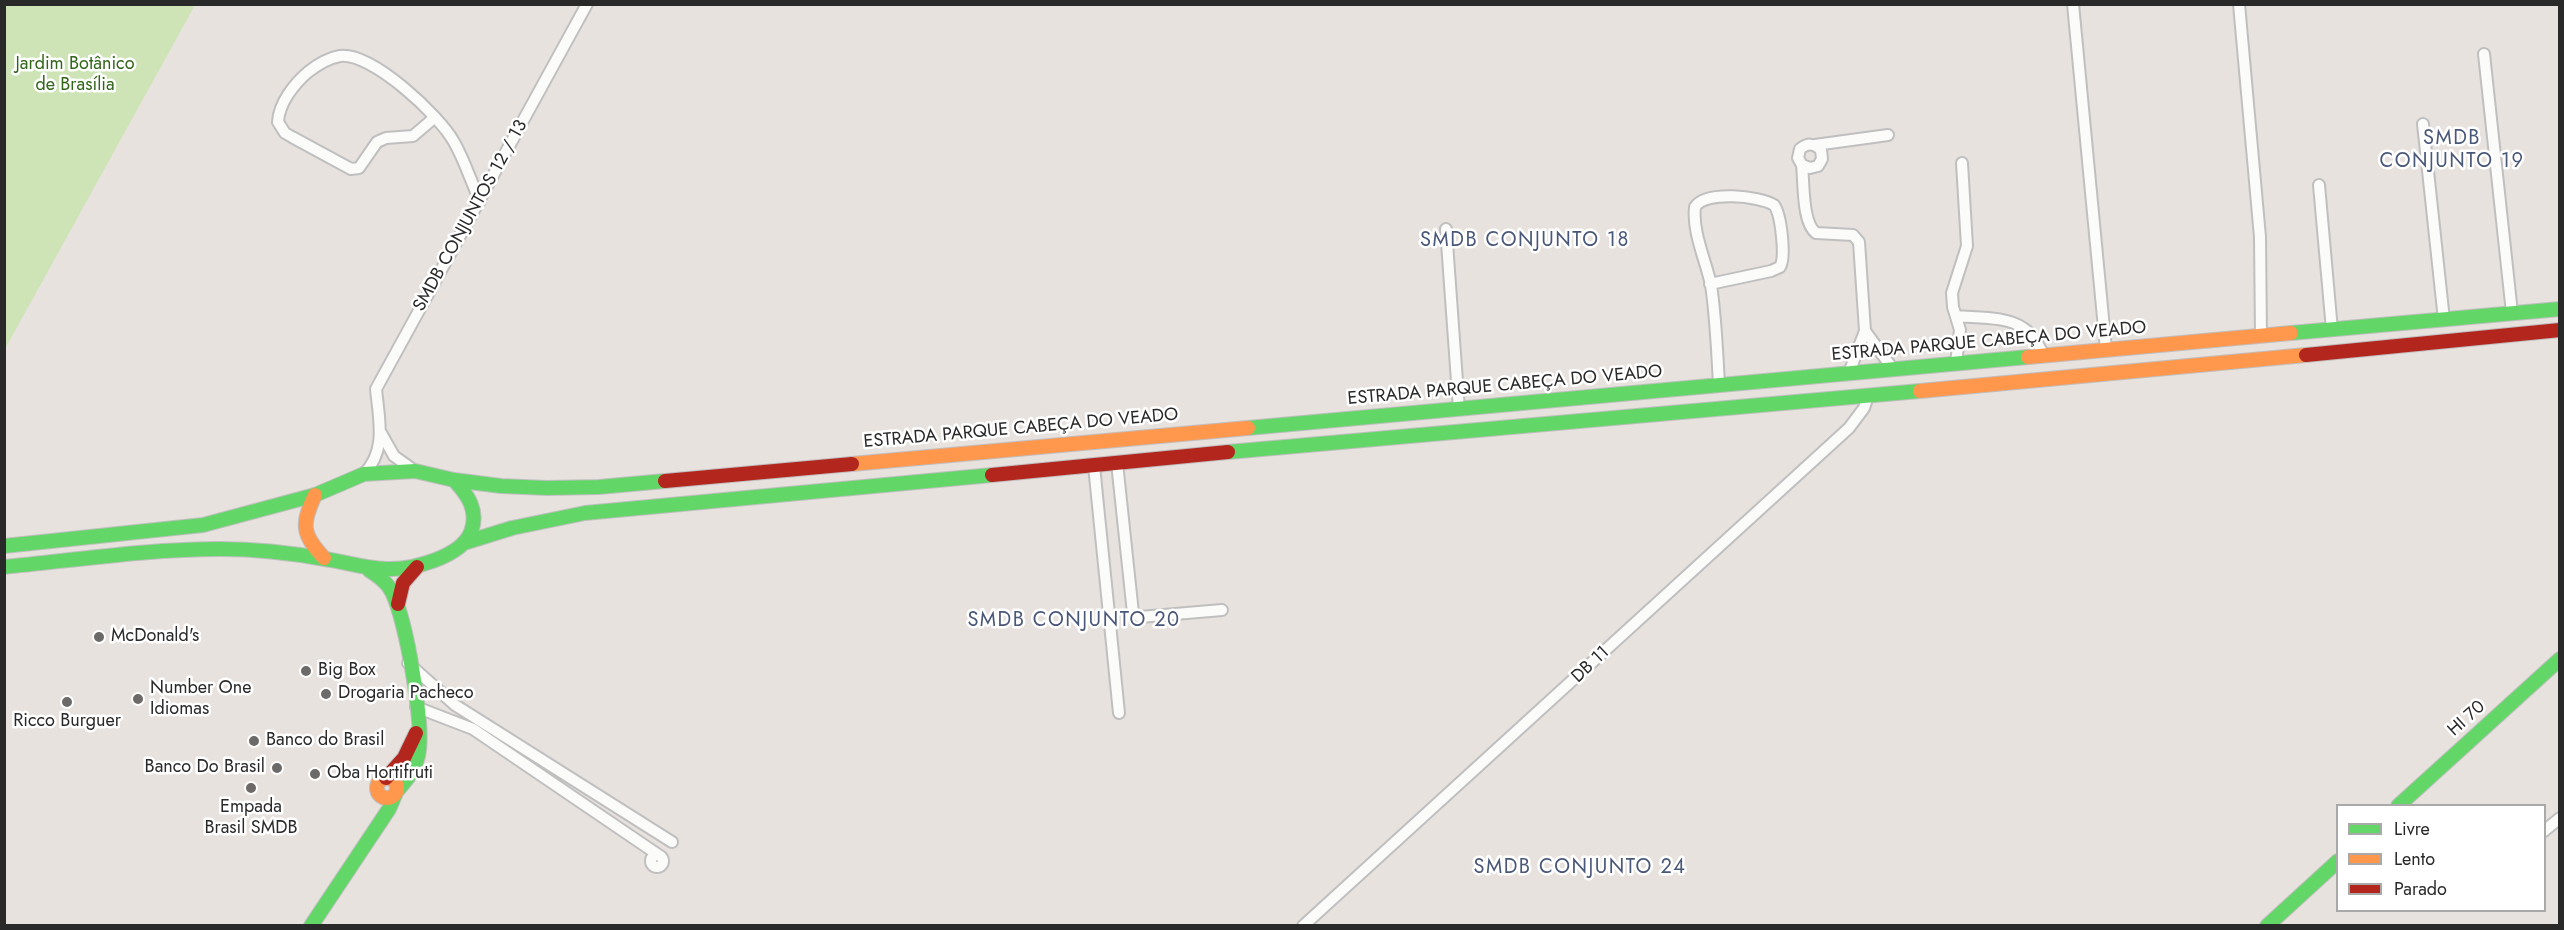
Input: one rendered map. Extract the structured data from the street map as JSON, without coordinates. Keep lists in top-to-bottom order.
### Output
{
  "streets": {
    "main road": ["ESTRADA PARQUE CABEÇA DO VEADO", "HI 70"],
    "street": ["SMDB CONJUNTOS 12 / 13", "DB 11"]
  },
  "crossings": [
    ["SMDB CONJUNTOS 12 / 13", "ESTRADA PARQUE CABEÇA DO VEADO"]
  ],
  "districts": [
    "SMDB CONJUNTO 19",
    "SMDB CONJUNTO 18",
    "SMDB CONJUNTO 20",
    "SMDB CONJUNTO 24"
  ],
  "parks": ["Jardim Botânico de Brasília"],
  "places": [
    "McDonald's",
    "Big Box",
    "Drogaria Pacheco",
    "Number One Idiomas",
    "Ricco Burguer",
    "Banco do Brasil",
    "Banco Do Brasil",
    "Oba Hortifruti",
    "Empada Brasil SMDB"
  ],
  "legend": ["Livre", "Lento", "Parado"]
}
